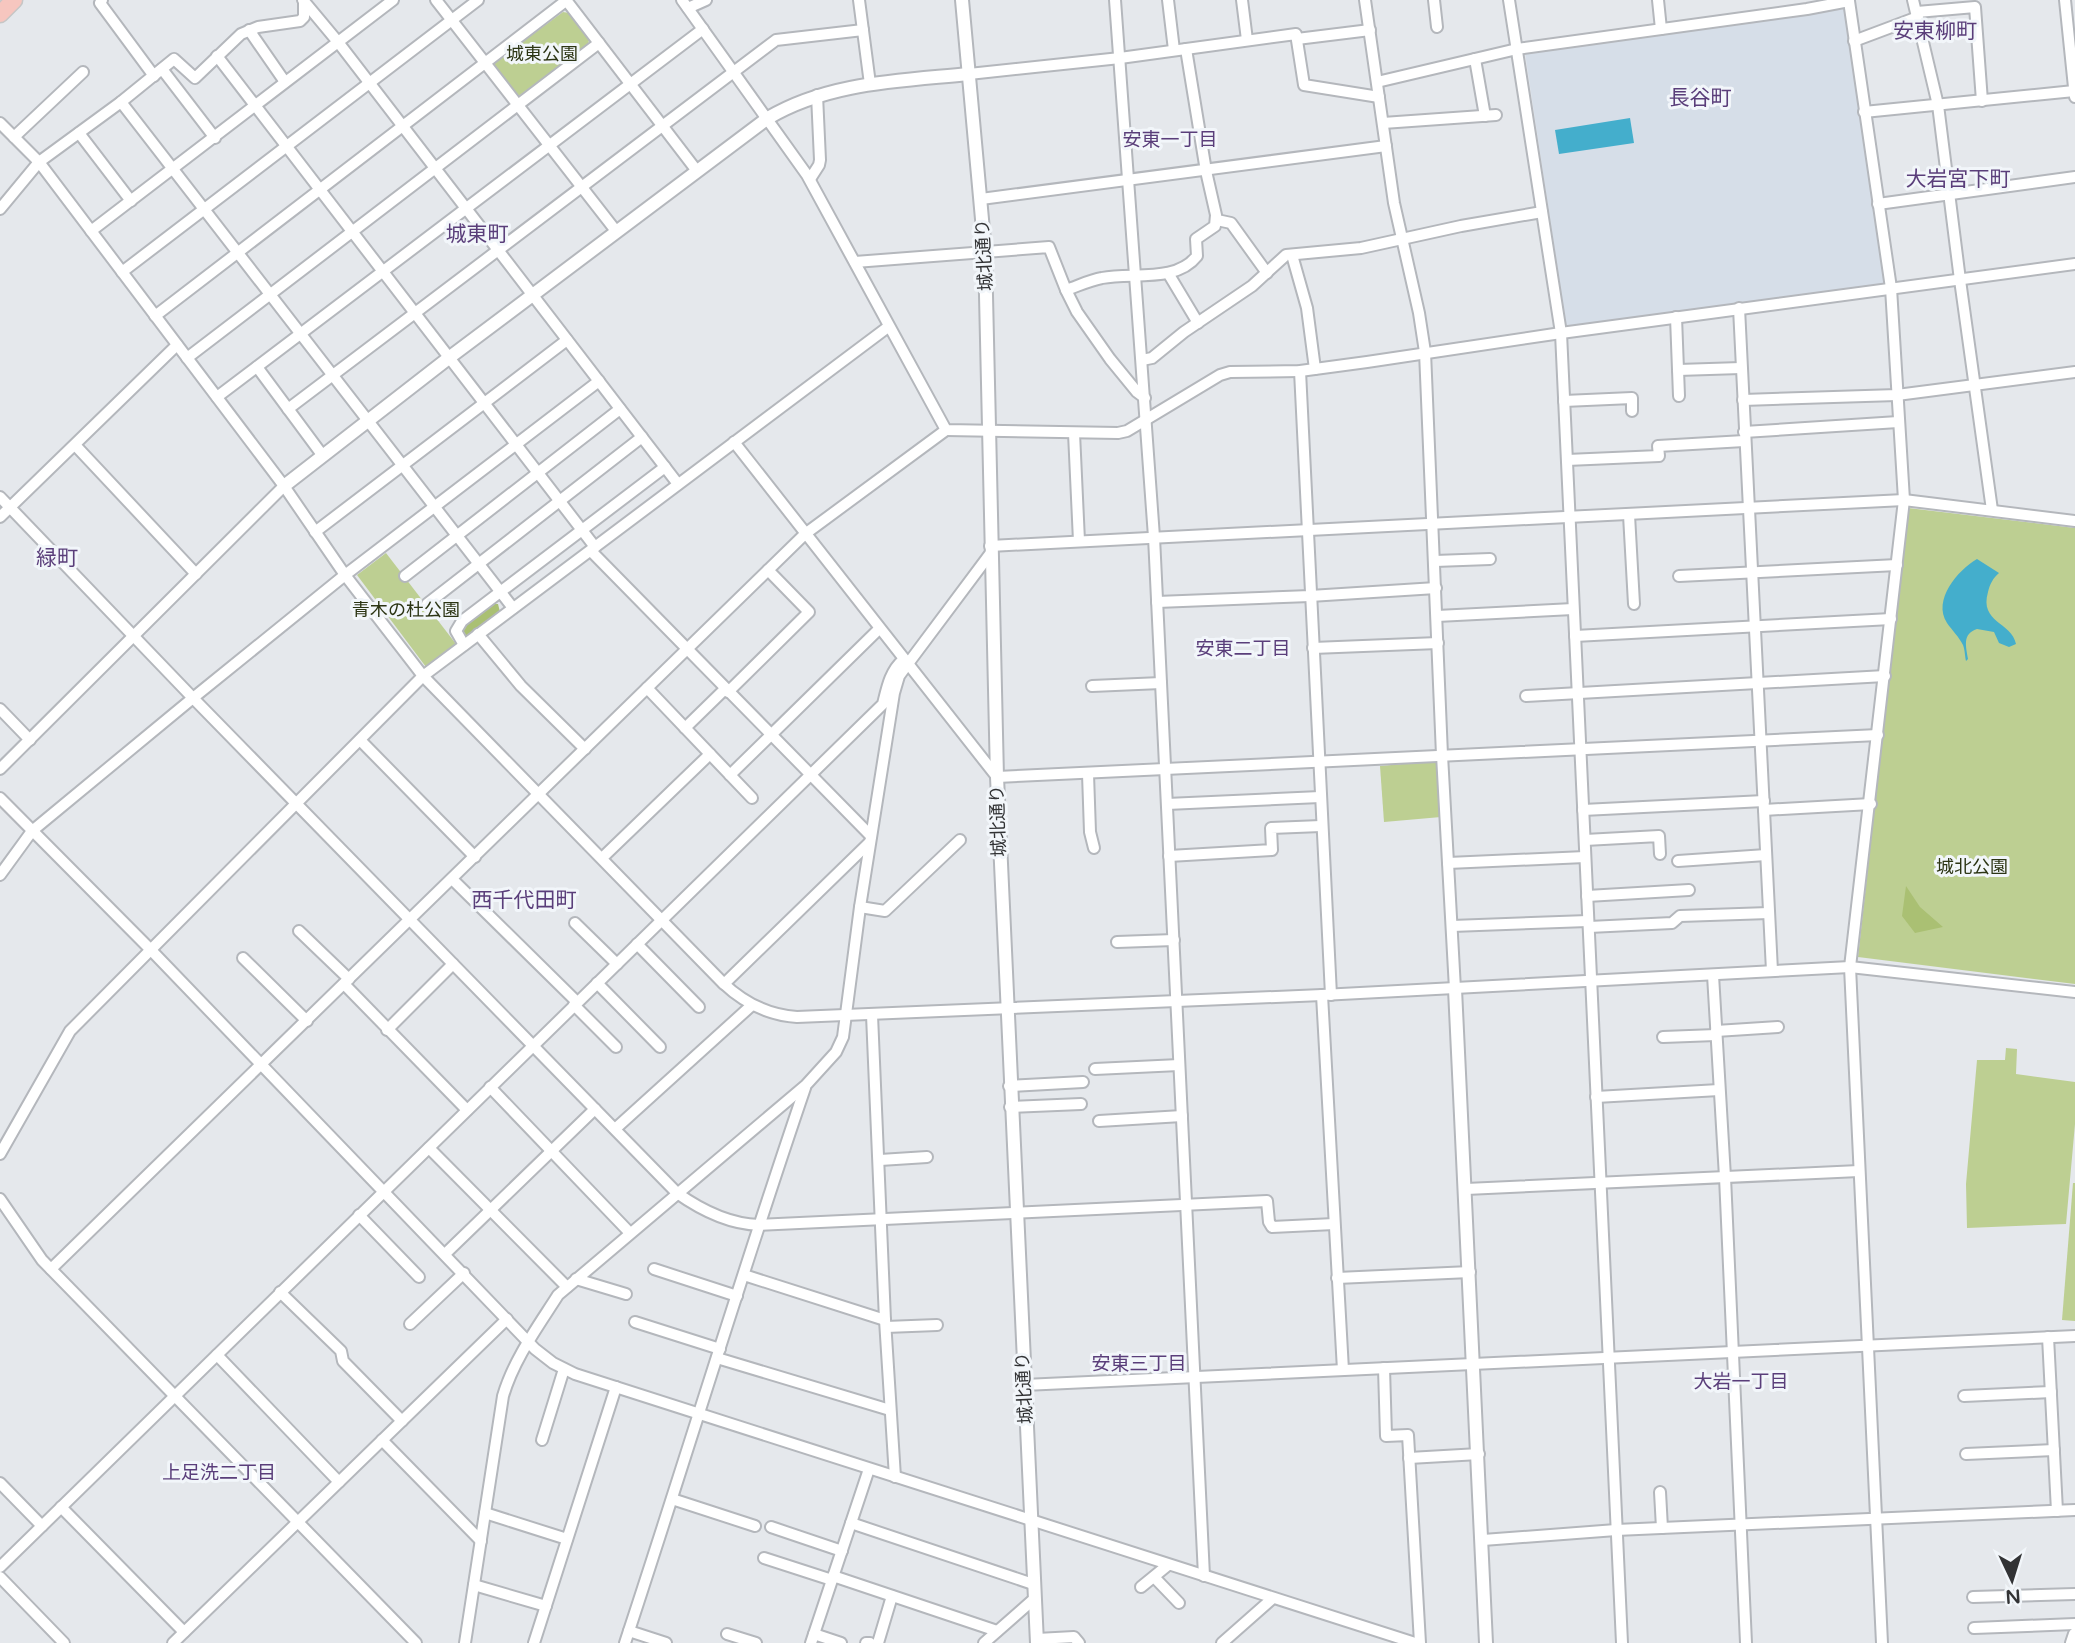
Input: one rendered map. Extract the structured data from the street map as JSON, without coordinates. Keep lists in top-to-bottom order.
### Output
{
  "streets": {
    "street": ["城北通り"]
  },
  "districts": [
    "安東柳町",
    "長谷町",
    "安東一丁目",
    "大岩宮下町",
    "城東町",
    "緑町",
    "安東二丁目",
    "西千代田町",
    "安東三丁目",
    "大岩一丁目",
    "上足洗二丁目"
  ],
  "parks": ["城東公園", "青木の杜公園", "城北公園"],
  "north": "bottom"
}
